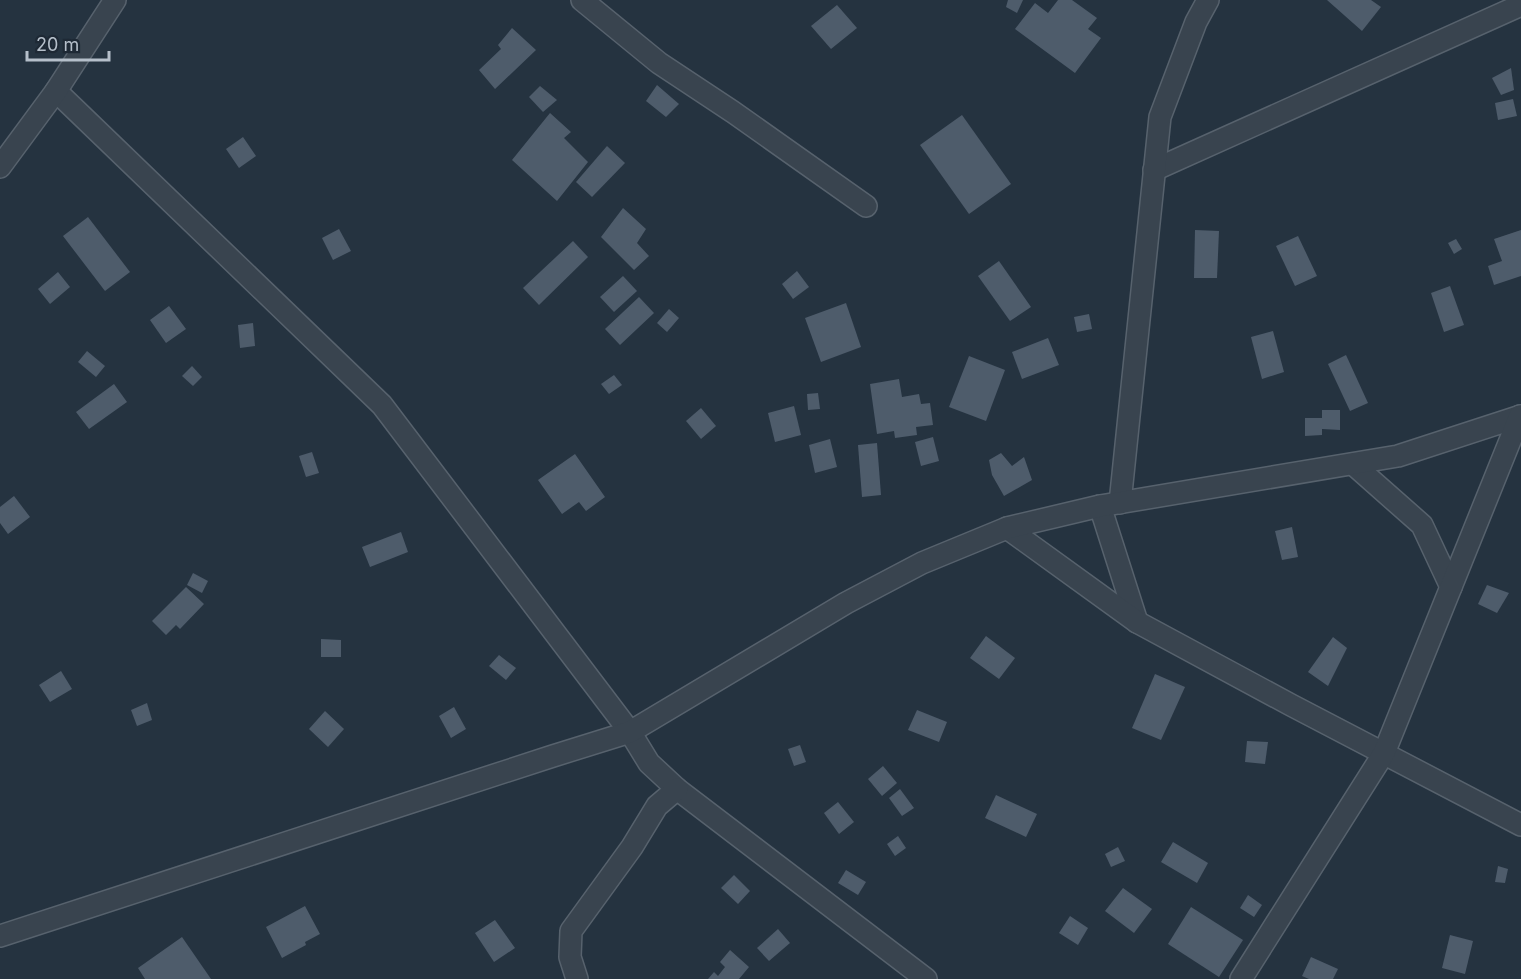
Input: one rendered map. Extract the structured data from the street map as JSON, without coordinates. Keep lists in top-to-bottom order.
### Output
{
  "scale_bar": "20 m"
}
